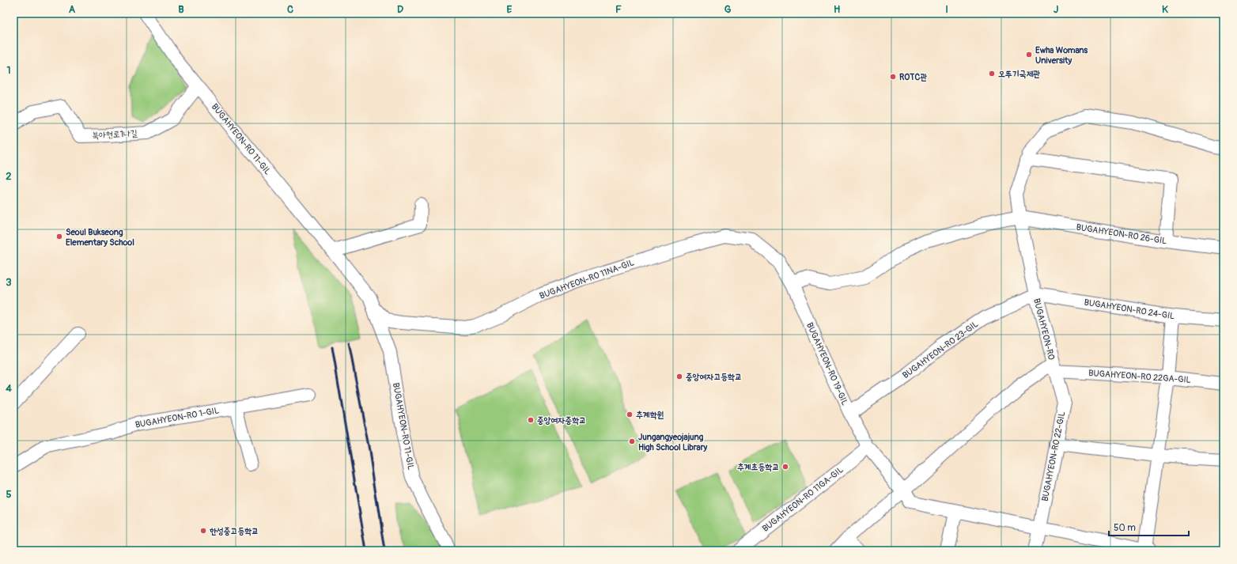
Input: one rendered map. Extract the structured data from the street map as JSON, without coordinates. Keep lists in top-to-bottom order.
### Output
{
  "streets": {
    "street": [
      "북아현로1나길",
      "BUGAHYEON-RO 11-GIL",
      "BUGAHYEON-RO 26-GIL",
      "BUGAHYEON-RO 11NA-GIL",
      "BUGAHYEON-RO 24-GIL",
      "BUGAHYEON-RO",
      "BUGAHYEON-RO 23-GIL",
      "BUGAHYEON-RO 19-GIL",
      "BUGAHYEON-RO 22GA-GIL",
      "BUGAHYEON-RO 1-GIL",
      "BUGAHYEON-RO 22-GIL",
      "BUGAHYEON-RO 11GA-GIL"
    ]
  },
  "crossings": [
    ["북아현로1나길", "BUGAHYEON-RO 11-GIL"],
    ["BUGAHYEON-RO 11-GIL", "BUGAHYEON-RO 11NA-GIL"],
    ["BUGAHYEON-RO 26-GIL", "BUGAHYEON-RO"],
    ["BUGAHYEON-RO 26-GIL", "BUGAHYEON-RO 19-GIL"],
    ["BUGAHYEON-RO 11NA-GIL", "BUGAHYEON-RO 19-GIL"],
    ["BUGAHYEON-RO 24-GIL", "BUGAHYEON-RO"],
    ["BUGAHYEON-RO 24-GIL", "BUGAHYEON-RO 23-GIL"],
    ["BUGAHYEON-RO", "BUGAHYEON-RO 23-GIL"],
    ["BUGAHYEON-RO", "BUGAHYEON-RO 19-GIL"],
    ["BUGAHYEON-RO", "BUGAHYEON-RO 22GA-GIL"],
    ["BUGAHYEON-RO", "BUGAHYEON-RO 22-GIL"],
    ["BUGAHYEON-RO 23-GIL", "BUGAHYEON-RO 19-GIL"],
    ["BUGAHYEON-RO 19-GIL", "BUGAHYEON-RO 11GA-GIL"],
    ["BUGAHYEON-RO 22GA-GIL", "BUGAHYEON-RO 22-GIL"]
  ],
  "places": [
    "Ewha Womans University",
    "오뚜기국제관",
    "ROTC관",
    "Seoul Bukseong Elementary School",
    "중앙여자고등학교",
    "추계학원",
    "중앙여자중학교",
    "Jungangyeojajung High School Library",
    "추계초등학교",
    "한성중고등학교"
  ],
  "scale_bar": "50 m",
  "grid": {
    "columns": [
      "A",
      "B",
      "C",
      "D",
      "E",
      "F",
      "G",
      "H",
      "I",
      "J",
      "K"
    ],
    "rows": [
      "1",
      "2",
      "3",
      "4",
      "5"
    ]
  }
}
